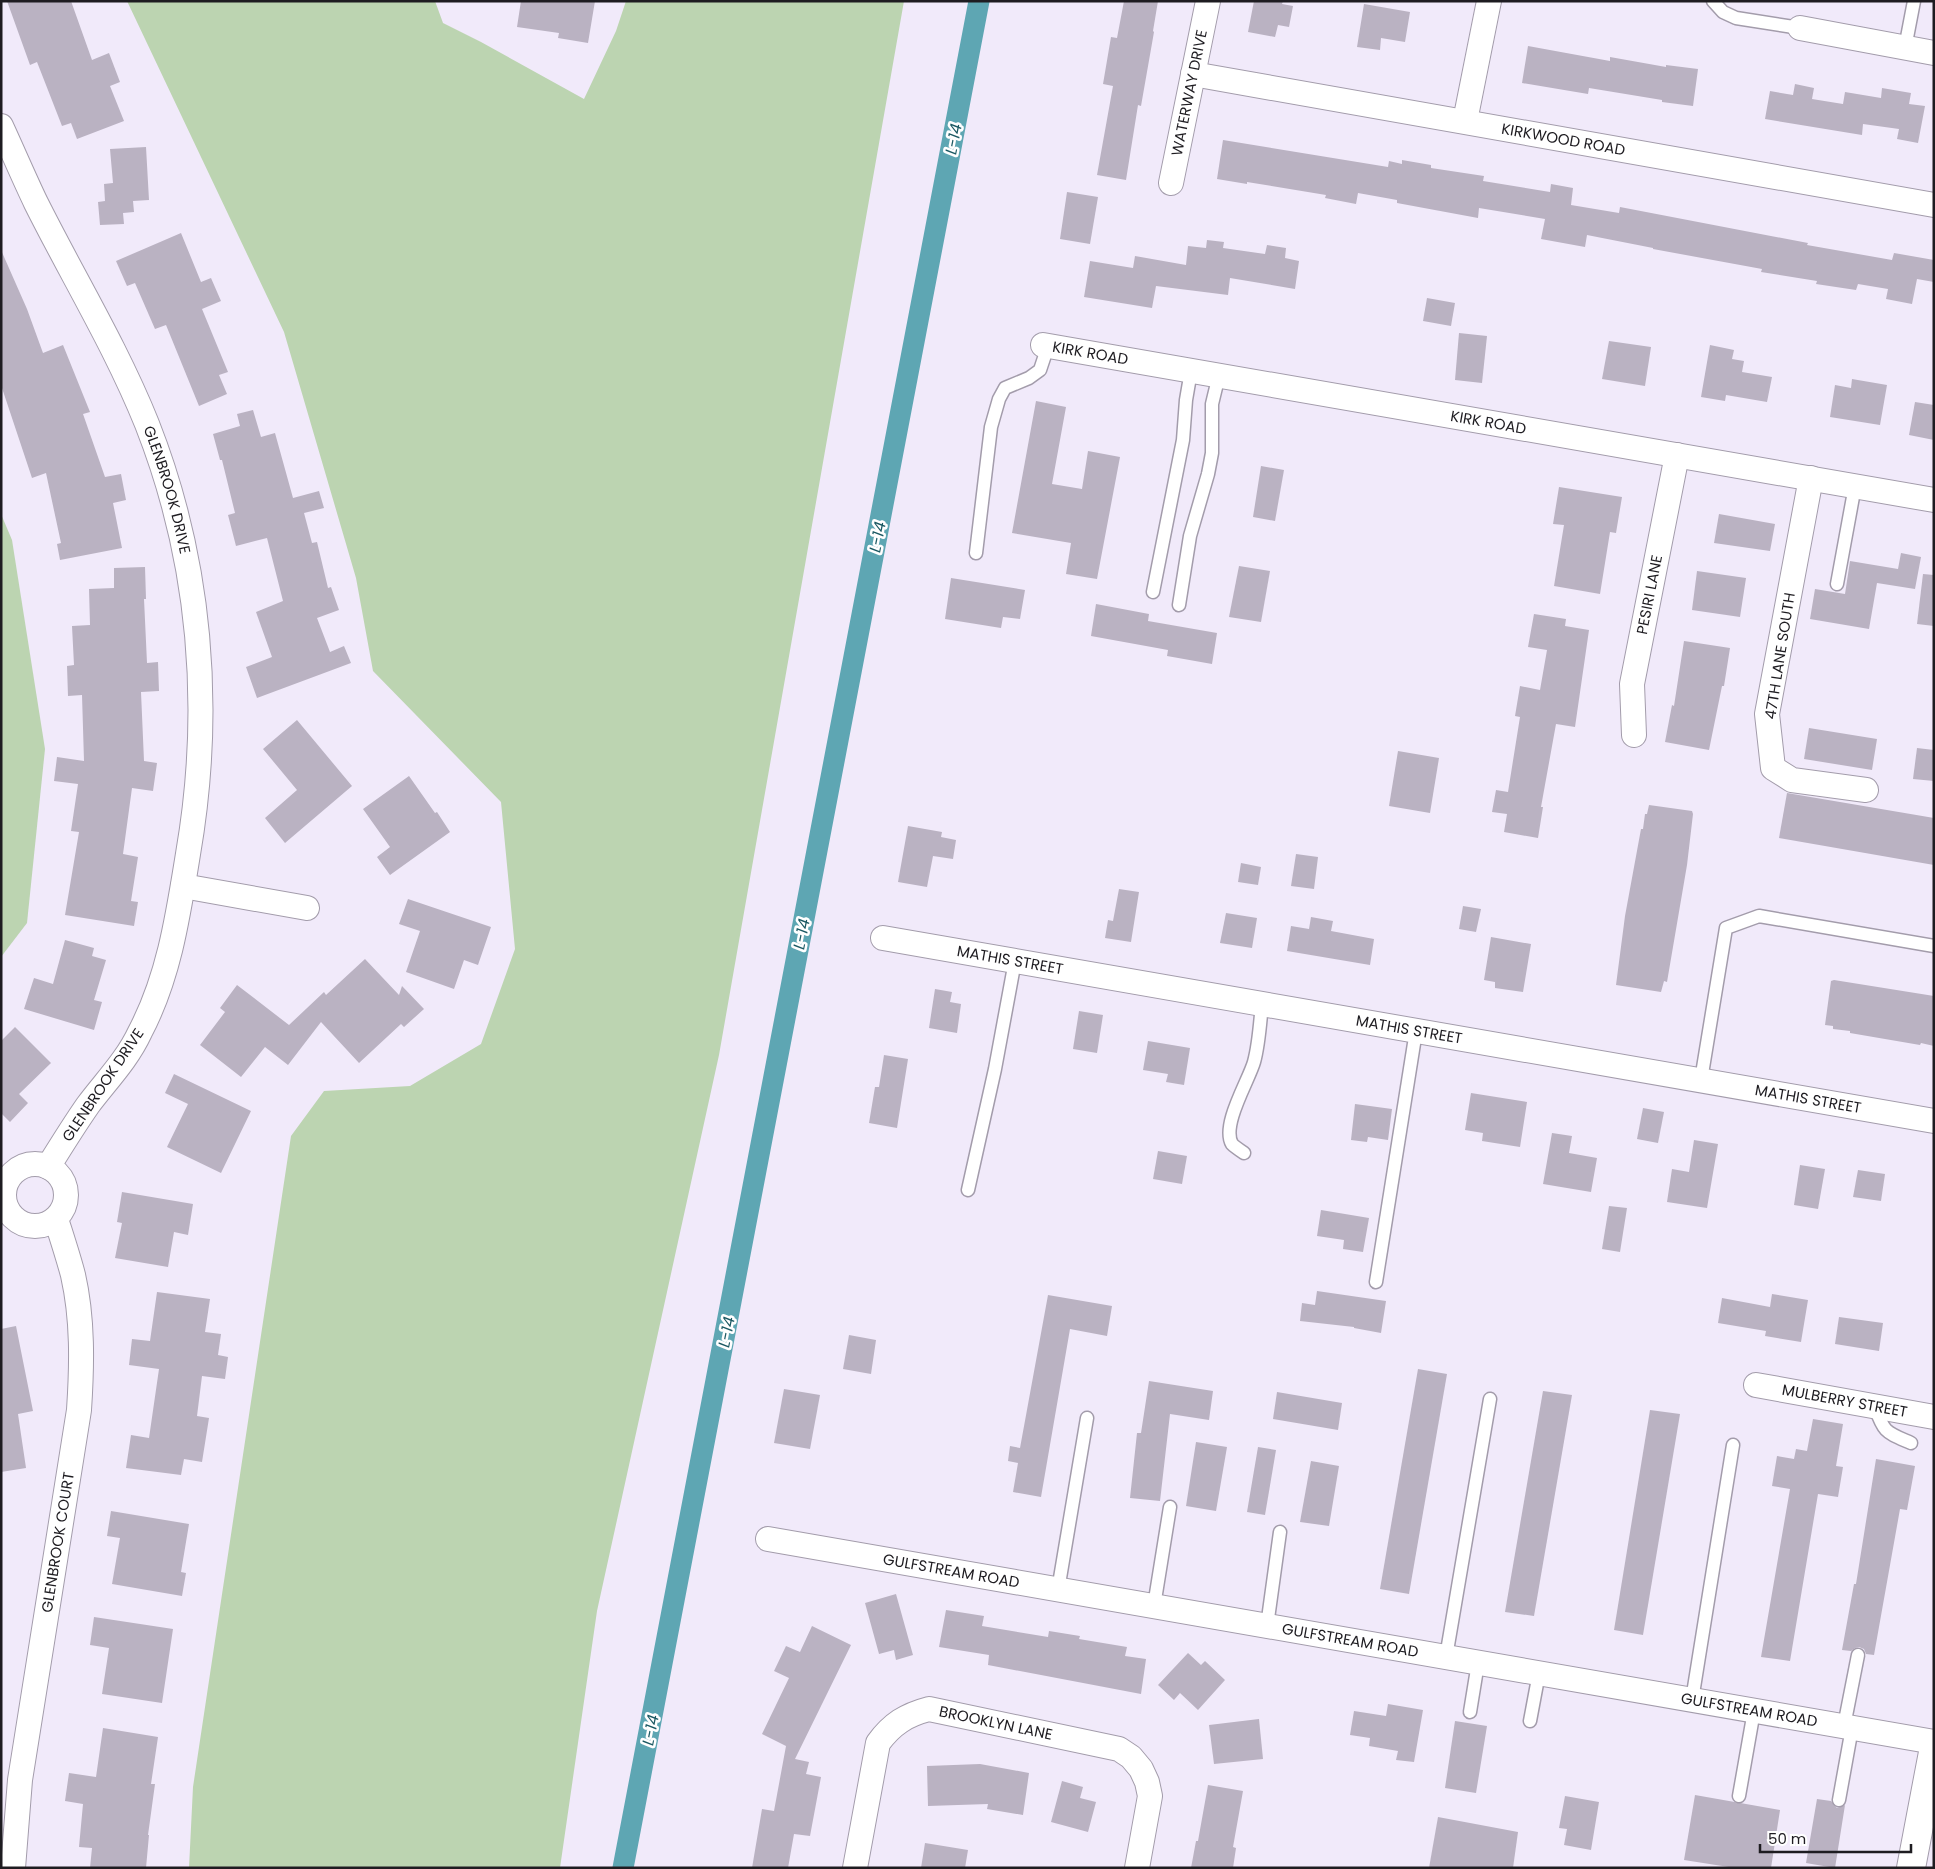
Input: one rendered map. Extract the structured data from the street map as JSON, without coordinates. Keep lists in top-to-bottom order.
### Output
{
  "streets": {
    "street": [
      "WATERWAY DRIVE",
      "KIRKWOOD ROAD",
      "KIRK ROAD",
      "GLENBROOK DRIVE",
      "PESIRI LANE",
      "47TH LANE SOUTH",
      "MATHIS STREET",
      "MULBERRY STREET",
      "GLENBROOK COURT",
      "GULFSTREAM ROAD",
      "BROOKLYN LANE"
    ]
  },
  "crossings": [
    ["WATERWAY DRIVE", "KIRKWOOD ROAD"],
    ["KIRK ROAD", "PESIRI LANE"],
    ["KIRK ROAD", "47TH LANE SOUTH"],
    ["GLENBROOK DRIVE", "GLENBROOK COURT"]
  ],
  "water": ["L-14"],
  "scale_bar": "50 m"
}
